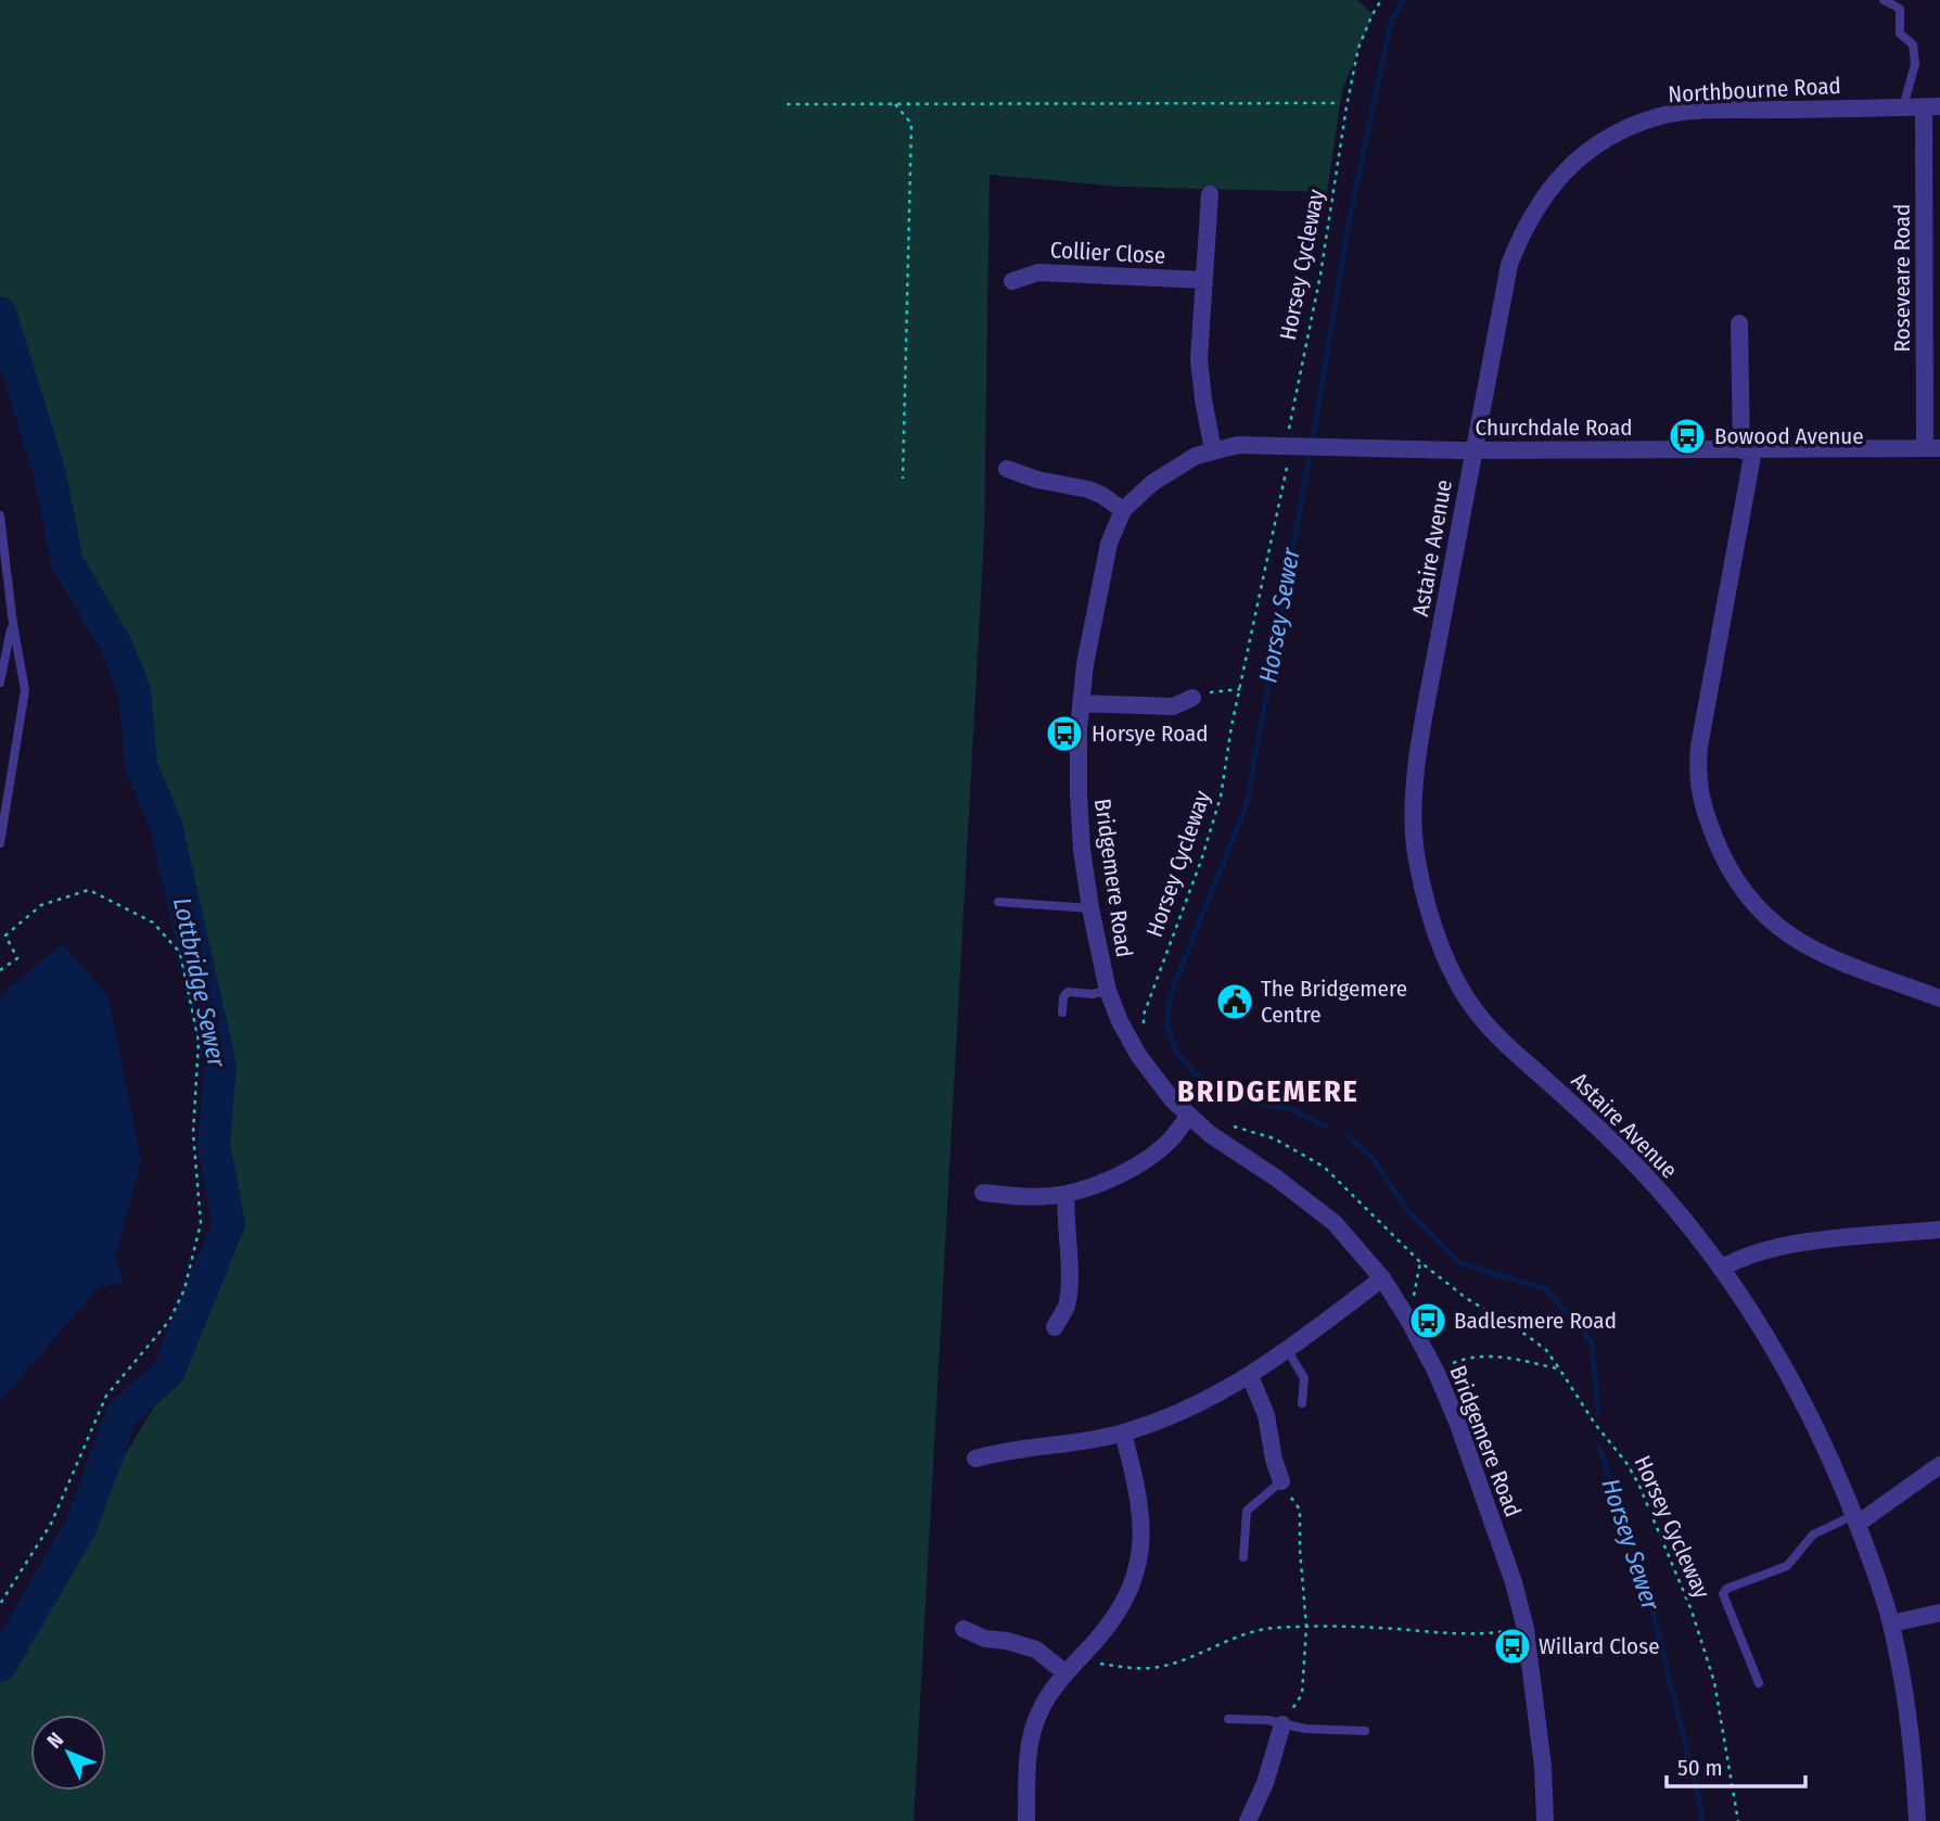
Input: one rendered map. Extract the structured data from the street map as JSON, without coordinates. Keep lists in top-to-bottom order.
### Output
{
  "streets": {
    "street": [
      "Northbourne Road",
      "Collier Close",
      "Roseveare Road",
      "Churchdale Road",
      "Astaire Avenue",
      "Bridgemere Road"
    ],
    "path": ["Horsey Cycleway"]
  },
  "crossings": [
    ["Northbourne Road", "Roseveare Road"],
    ["Northbourne Road", "Churchdale Road"],
    ["Northbourne Road", "Astaire Avenue"],
    ["Horsey Cycleway", "Churchdale Road"],
    ["Roseveare Road", "Churchdale Road"],
    ["Churchdale Road", "Astaire Avenue"],
    ["Churchdale Road", "Bridgemere Road"]
  ],
  "districts": ["BRIDGEMERE"],
  "water": ["Horsey Sewer", "Lottbridge Sewer"],
  "places": {
    "bus stop": [
      "Bowood Avenue",
      "Horsye Road",
      "Badlesmere Road",
      "Willard Close"
    ],
    "public building": ["The Bridgemere Centre"]
  },
  "scale_bar": "50 m",
  "north": "top left"
}
